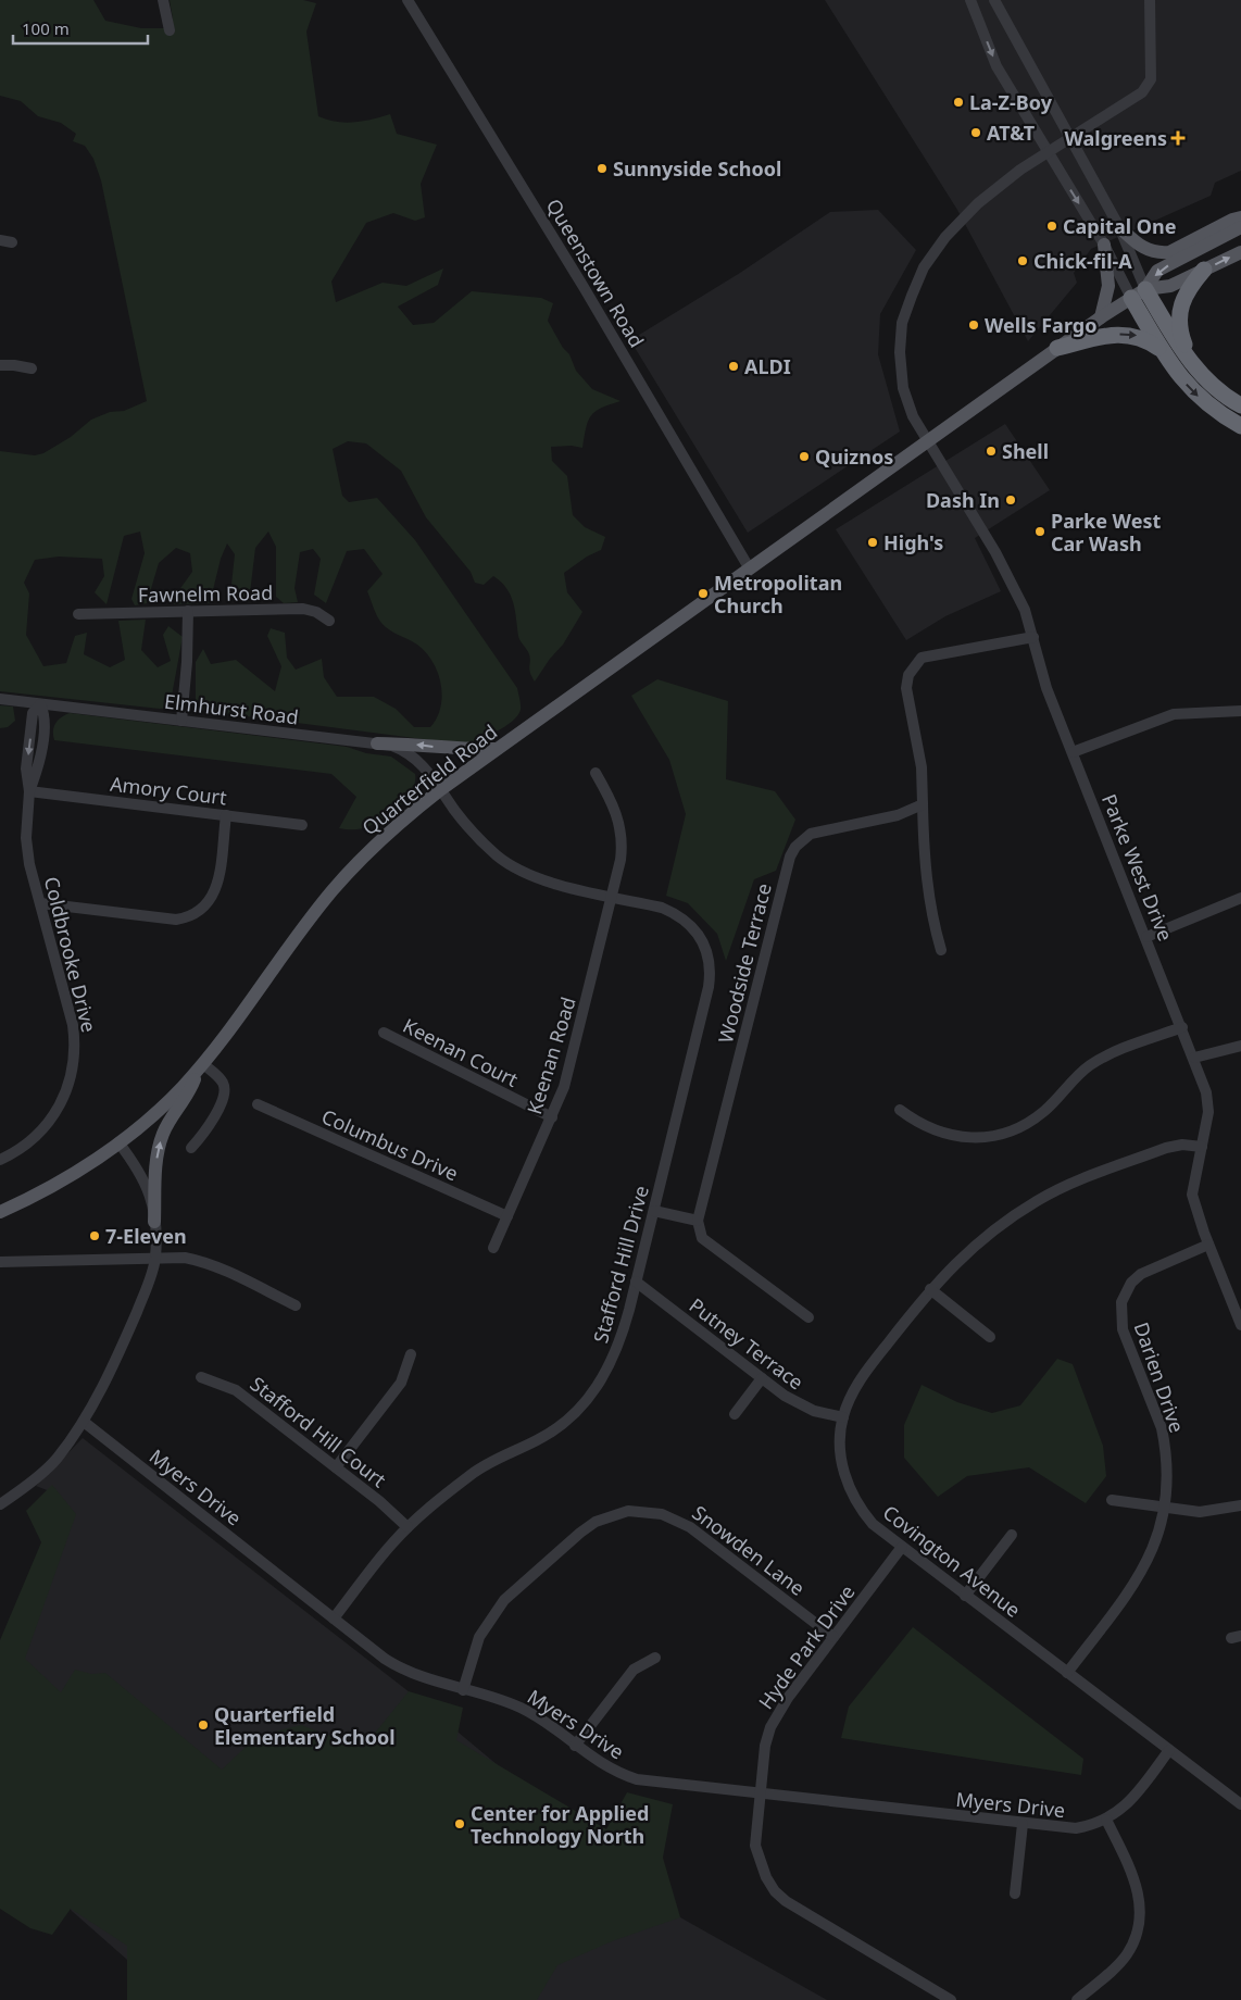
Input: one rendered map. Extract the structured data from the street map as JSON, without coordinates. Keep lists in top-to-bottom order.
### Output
{
  "streets": {
    "main road": ["Quarterfield Road"],
    "street": [
      "Queenstown Road",
      "Fawnelm Road",
      "Elmhurst Road",
      "Amory Court",
      "Parke West Drive",
      "Coldbrooke Drive",
      "Woodside Terrace",
      "Keenan Court",
      "Keenan Road",
      "Columbus Drive",
      "Stafford Hill Drive",
      "Putney Terrace",
      "Darien Drive",
      "Stafford Hill Court",
      "Myers Drive",
      "Snowden Lane",
      "Covington Avenue",
      "Hyde Park Drive"
    ]
  },
  "crossings": [
    ["Queenstown Road", "Quarterfield Road"],
    ["Elmhurst Road", "Quarterfield Road"],
    ["Elmhurst Road", "Coldbrooke Drive"],
    ["Elmhurst Road", "Keenan Road"],
    ["Elmhurst Road", "Stafford Hill Drive"],
    ["Quarterfield Road", "Parke West Drive"],
    ["Amory Court", "Coldbrooke Drive"],
    ["Parke West Drive", "Darien Drive"],
    ["Parke West Drive", "Covington Avenue"],
    ["Keenan Court", "Keenan Road"],
    ["Keenan Road", "Columbus Drive"],
    ["Stafford Hill Drive", "Putney Terrace"],
    ["Stafford Hill Drive", "Stafford Hill Court"],
    ["Stafford Hill Drive", "Myers Drive"],
    ["Putney Terrace", "Covington Avenue"],
    ["Darien Drive", "Covington Avenue"],
    ["Myers Drive", "Snowden Lane"],
    ["Myers Drive", "Covington Avenue"],
    ["Myers Drive", "Hyde Park Drive"],
    ["Snowden Lane", "Hyde Park Drive"],
    ["Covington Avenue", "Hyde Park Drive"]
  ],
  "places": {
    "other": [
      "La-Z-Boy",
      "AT&T",
      "Sunnyside School",
      "Capital One",
      "Chick-fil-A",
      "Wells Fargo",
      "ALDI",
      "Shell",
      "Quiznos",
      "Dash In",
      "Parke West Car Wash",
      "High's",
      "Metropolitan Church",
      "7-Eleven",
      "Quarterfield Elementary School",
      "Center for Applied Technology North"
    ],
    "health": ["Walgreens"]
  },
  "scale_bar": "100 m"
}
